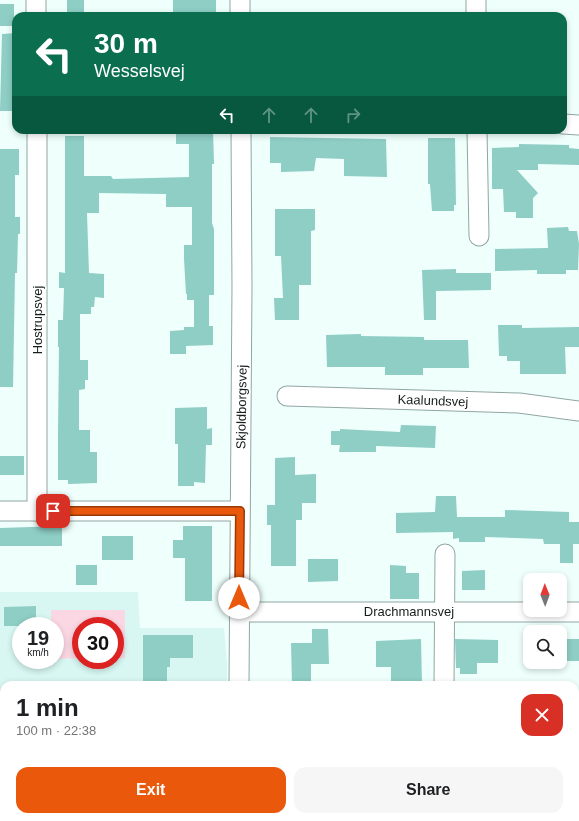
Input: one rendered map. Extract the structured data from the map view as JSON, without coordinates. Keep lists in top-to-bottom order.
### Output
{
  "streets": {
    "street": [
      "Hostrupsvej",
      "Kaalundsvej",
      "Skjoldborgsvej",
      "Drachmannsvej"
    ]
  },
  "crossings": [
    ["Skjoldborgsvej", "Drachmannsvej"]
  ],
  "north": "top",
  "page": {
    "turn": ["30 m", "Wesselsvej"],
    "speed": "19 km/h",
    "limit": "30",
    "heading": ["1 min", "100 m · 22:38"],
    "buttons": ["Exit", "Share"]
  }
}
